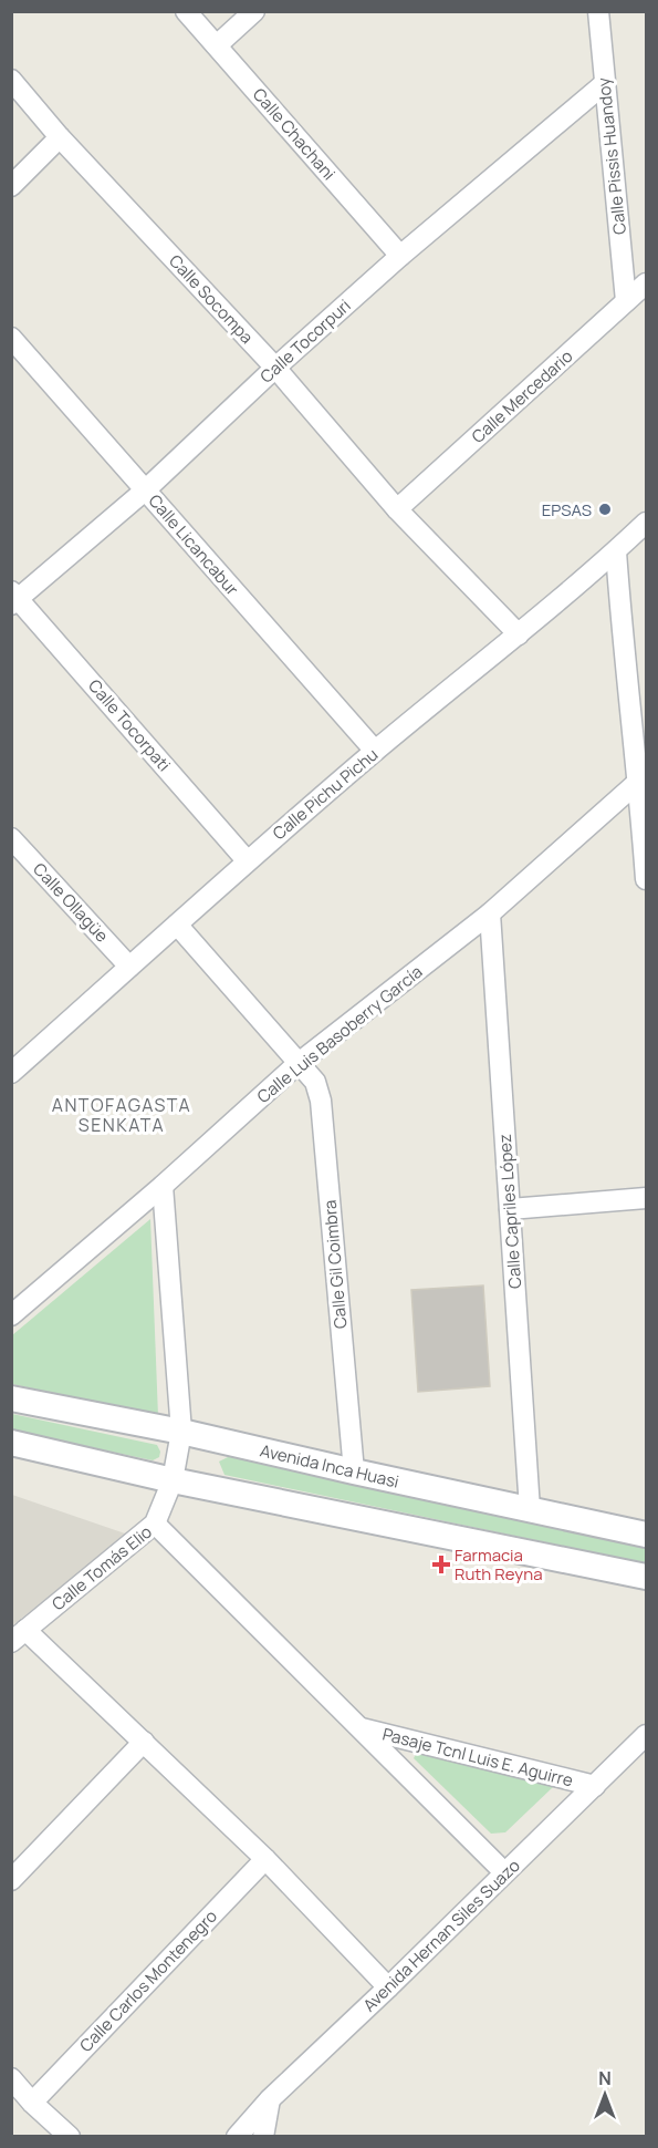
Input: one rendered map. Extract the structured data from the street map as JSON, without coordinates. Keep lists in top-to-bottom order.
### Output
{
  "streets": {
    "street": [
      "Calle Chachani",
      "Calle Pissis Huandoy",
      "Calle Socompa",
      "Calle Tocorpuri",
      "Calle Mercedario",
      "Calle Licancabur",
      "Calle Tocorpati",
      "Calle Pichu Pichu",
      "Calle Ollagüe",
      "Calle Luis Basoberry García",
      "Calle Capriles López",
      "Calle Gil Coimbra",
      "Avenida Inca Huasi",
      "Calle Tomás Elio",
      "Pasaje Tcnl Luis E. Aguirre",
      "Avenida Hernan Siles Suazo",
      "Calle Carlos Montenegro"
    ]
  },
  "crossings": [
    ["Calle Chachani", "Calle Tocorpuri"],
    ["Calle Pissis Huandoy", "Calle Tocorpuri"],
    ["Calle Pissis Huandoy", "Calle Mercedario"],
    ["Calle Socompa", "Calle Tocorpuri"],
    ["Calle Socompa", "Calle Mercedario"],
    ["Calle Socompa", "Calle Pichu Pichu"],
    ["Calle Tocorpuri", "Calle Licancabur"],
    ["Calle Tocorpuri", "Calle Tocorpati"],
    ["Calle Licancabur", "Calle Pichu Pichu"],
    ["Calle Tocorpati", "Calle Pichu Pichu"],
    ["Calle Pichu Pichu", "Calle Ollagüe"],
    ["Calle Pichu Pichu", "Calle Gil Coimbra"],
    ["Calle Luis Basoberry García", "Calle Capriles López"],
    ["Calle Luis Basoberry García", "Calle Gil Coimbra"],
    ["Calle Luis Basoberry García", "Calle Tomás Elio"],
    ["Calle Capriles López", "Avenida Inca Huasi"],
    ["Calle Gil Coimbra", "Avenida Inca Huasi"],
    ["Avenida Inca Huasi", "Calle Tomás Elio"],
    ["Pasaje Tcnl Luis E. Aguirre", "Avenida Hernan Siles Suazo"]
  ],
  "districts": ["ANTOFAGASTA SENKATA"],
  "places": {
    "other": ["EPSAS"],
    "health": ["Farmacia Ruth Reyna"]
  },
  "north": "top"
}
